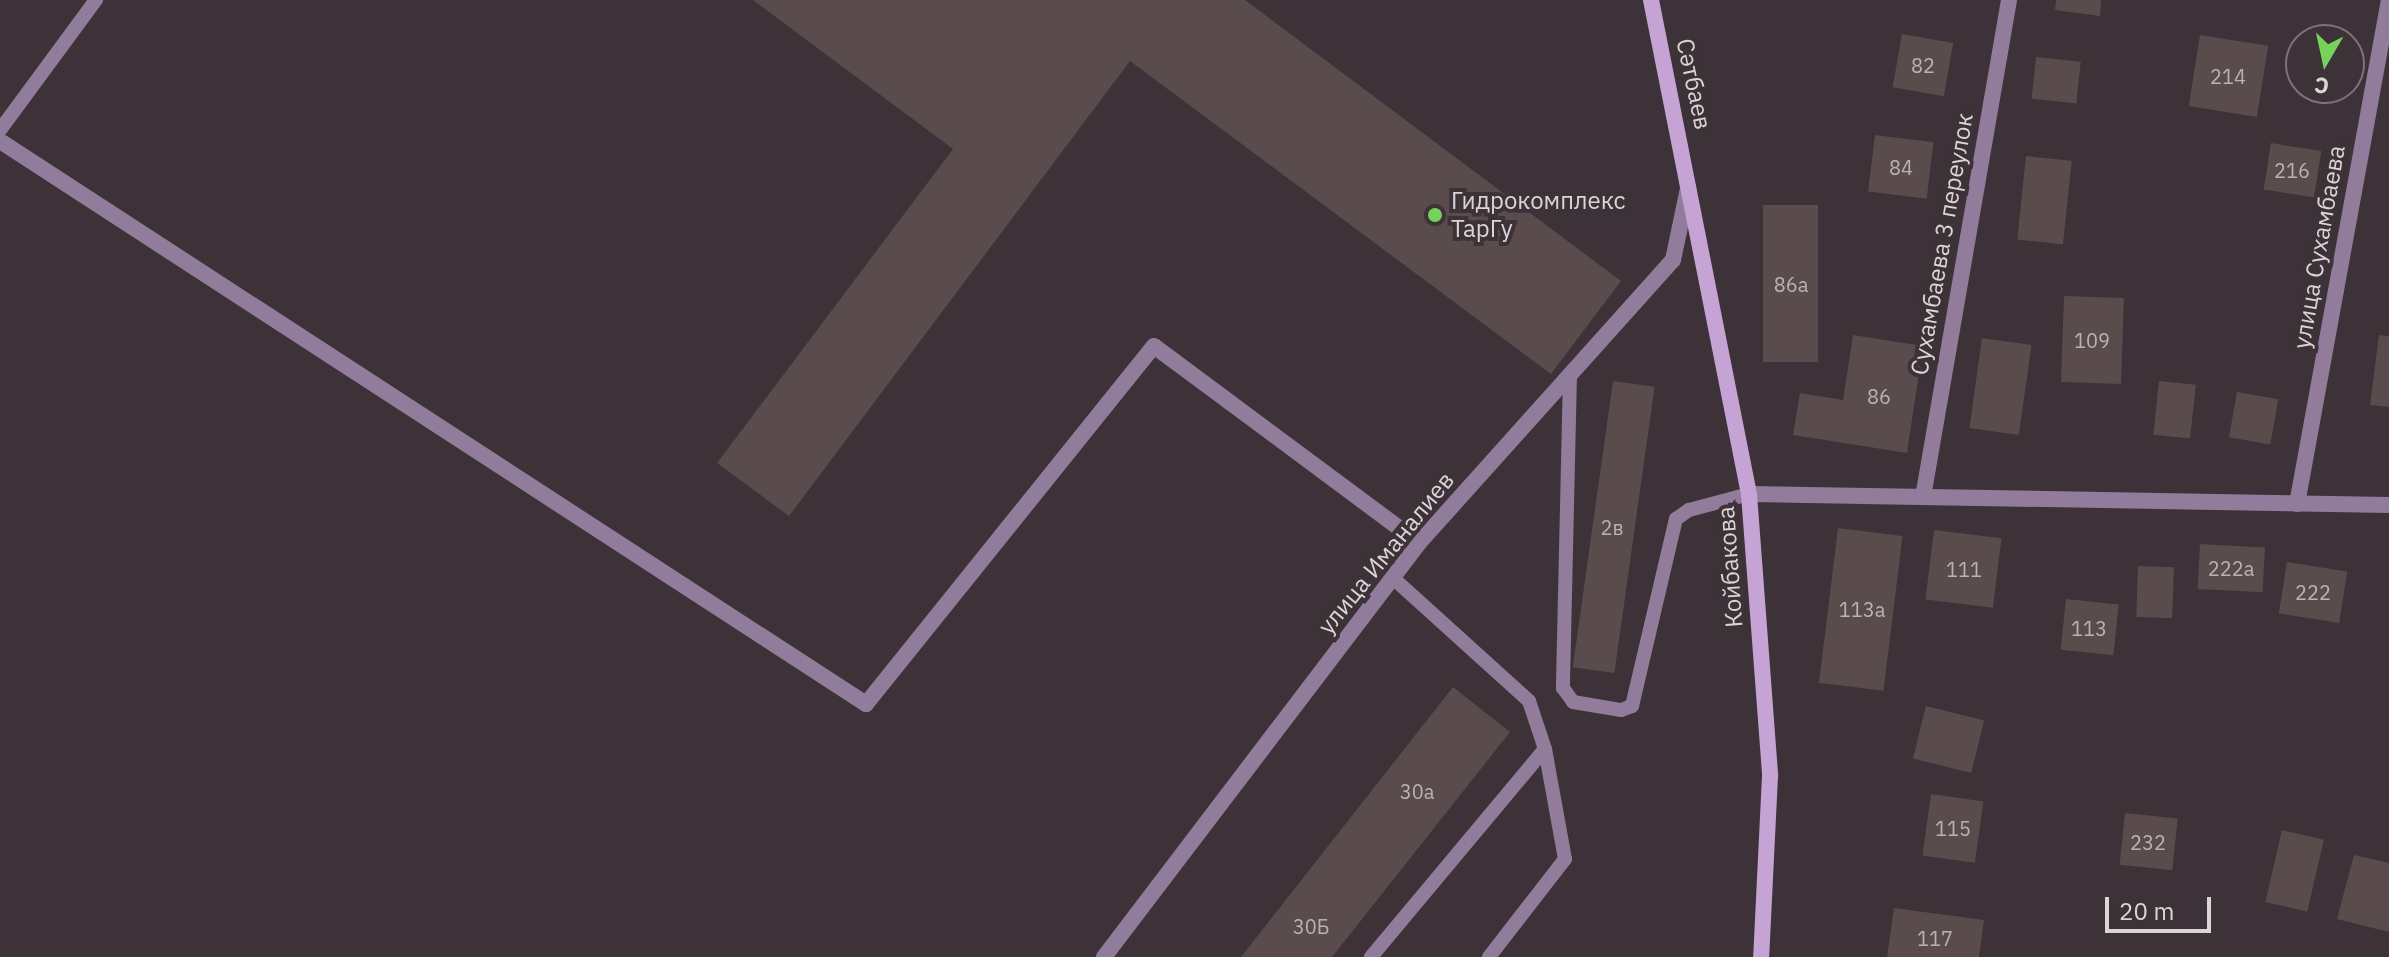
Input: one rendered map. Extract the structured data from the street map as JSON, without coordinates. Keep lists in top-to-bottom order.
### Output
{
  "streets": {
    "street": [
      "Сәтбаев",
      "Сухамбаева 3 переулок",
      "улица Сухамбаева",
      "улица Иманалиев",
      "Койбакова"
    ]
  },
  "crossings": [
    ["Сәтбаев", "улица Иманалиев"],
    ["Сәтбаев", "Койбакова"],
    ["улица Иманалиев", "Койбакова"]
  ],
  "places": ["Гидрокомплекс ТарГу"],
  "house_numbers": [
    "82",
    "214",
    "84",
    "216",
    "86а",
    "109",
    "86",
    "2в",
    "222а",
    "111",
    "222",
    "113а",
    "113",
    "30а",
    "115",
    "232",
    "30Б",
    "117"
  ],
  "scale_bar": "20 m",
  "north": "bottom"
}
